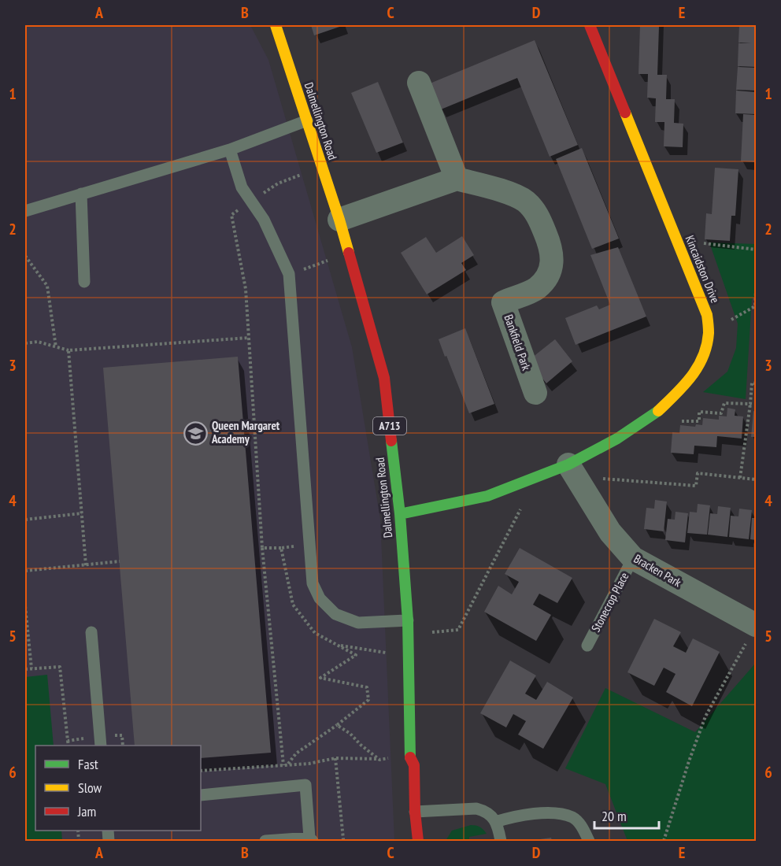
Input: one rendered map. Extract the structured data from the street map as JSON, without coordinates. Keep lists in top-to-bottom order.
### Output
{
  "streets": {
    "main road": ["Dalmellington Road", "Kincaidston Drive", "A713"],
    "street": ["Bankfield Park", "Bracken Park"],
    "lane": ["Stonecrop Place"]
  },
  "crossings": [
    ["Dalmellington Road", "Kincaidston Drive"],
    ["Kincaidston Drive", "Bracken Park"],
    ["Bracken Park", "Stonecrop Place"]
  ],
  "places": {
    "school or university": ["Queen Margaret Academy"]
  },
  "legend": ["Fast", "Slow", "Jam"],
  "scale_bar": "20 m",
  "grid": {
    "columns": [
      "A",
      "B",
      "C",
      "D",
      "E"
    ],
    "rows": [
      "1",
      "2",
      "3",
      "4",
      "5",
      "6"
    ]
  }
}
